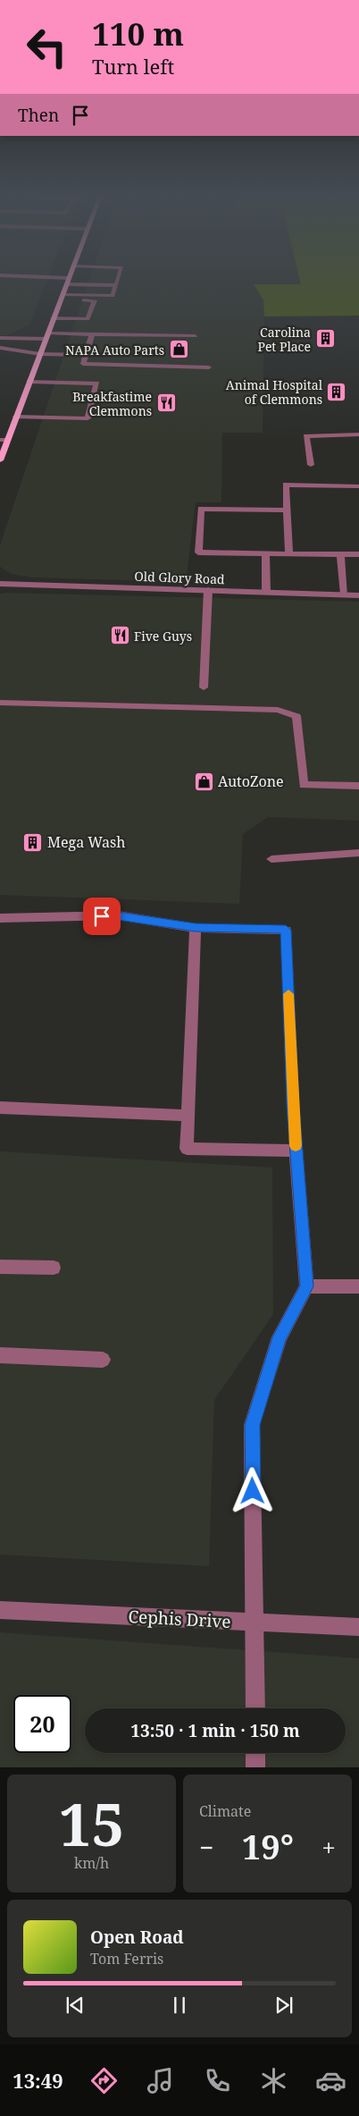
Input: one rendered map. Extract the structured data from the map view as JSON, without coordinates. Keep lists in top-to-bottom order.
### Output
{
  "streets": {
    "street": ["Old Glory Road", "Cephis Drive"]
  },
  "places": {
    "building": ["Carolina Pet Place", "Animal Hospital of Clemmons", "Mega Wash"],
    "shop": ["NAPA Auto Parts", "AutoZone"],
    "restaurant": ["Breakfastime Clemmons", "Five Guys"]
  },
  "page": {
    "turn": ["110 m", "Turn left"],
    "then": "Then",
    "limit": "20",
    "trip": "13:50 · 1 min · 150 m",
    "tile": [
      ["15", "km/h"],
      "Climate"
    ],
    "heat": ["−", "19°", "+"],
    "song": ["Open Road", "Tom Ferris"],
    "tabs": "13:49"
  }
}
